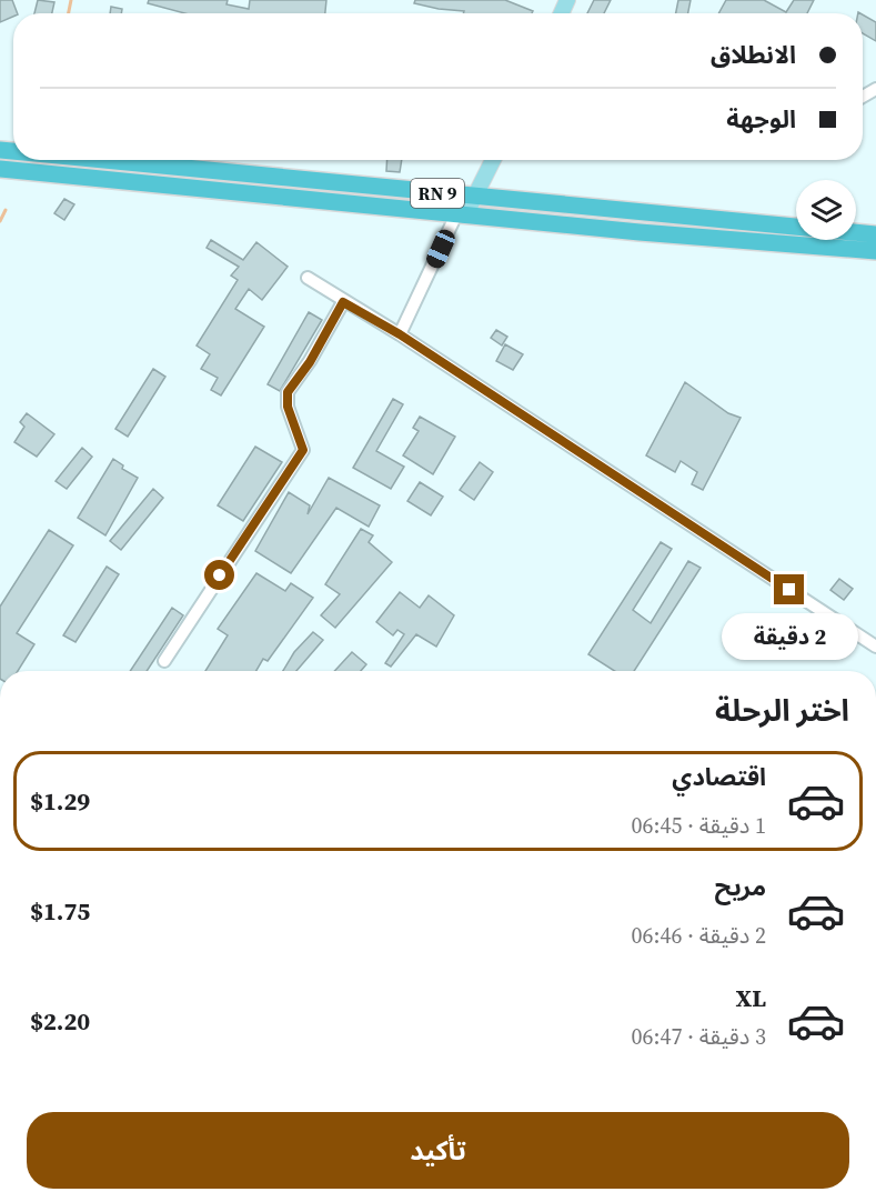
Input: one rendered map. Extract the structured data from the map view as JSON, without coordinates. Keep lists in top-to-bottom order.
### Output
{
  "streets": {
    "highway": ["RN 9"]
  },
  "page": {
    "banner": ["الانطلاق", "الوجهة"],
    "bubble": "2 دقيقة",
    "heading": "اختر الرحلة",
    "list": [
      {
        "name": "اقتصادي",
        "note": "1 دقيقة · 06:45",
        "value": "$1.29"
      },
      {
        "name": "مريح",
        "note": "2 دقيقة · 06:46",
        "value": "$1.75"
      },
      {
        "name": "XL",
        "note": "3 دقيقة · 06:47",
        "value": "$2.20"
      }
    ],
    "buttons": "تأكيد"
  }
}
